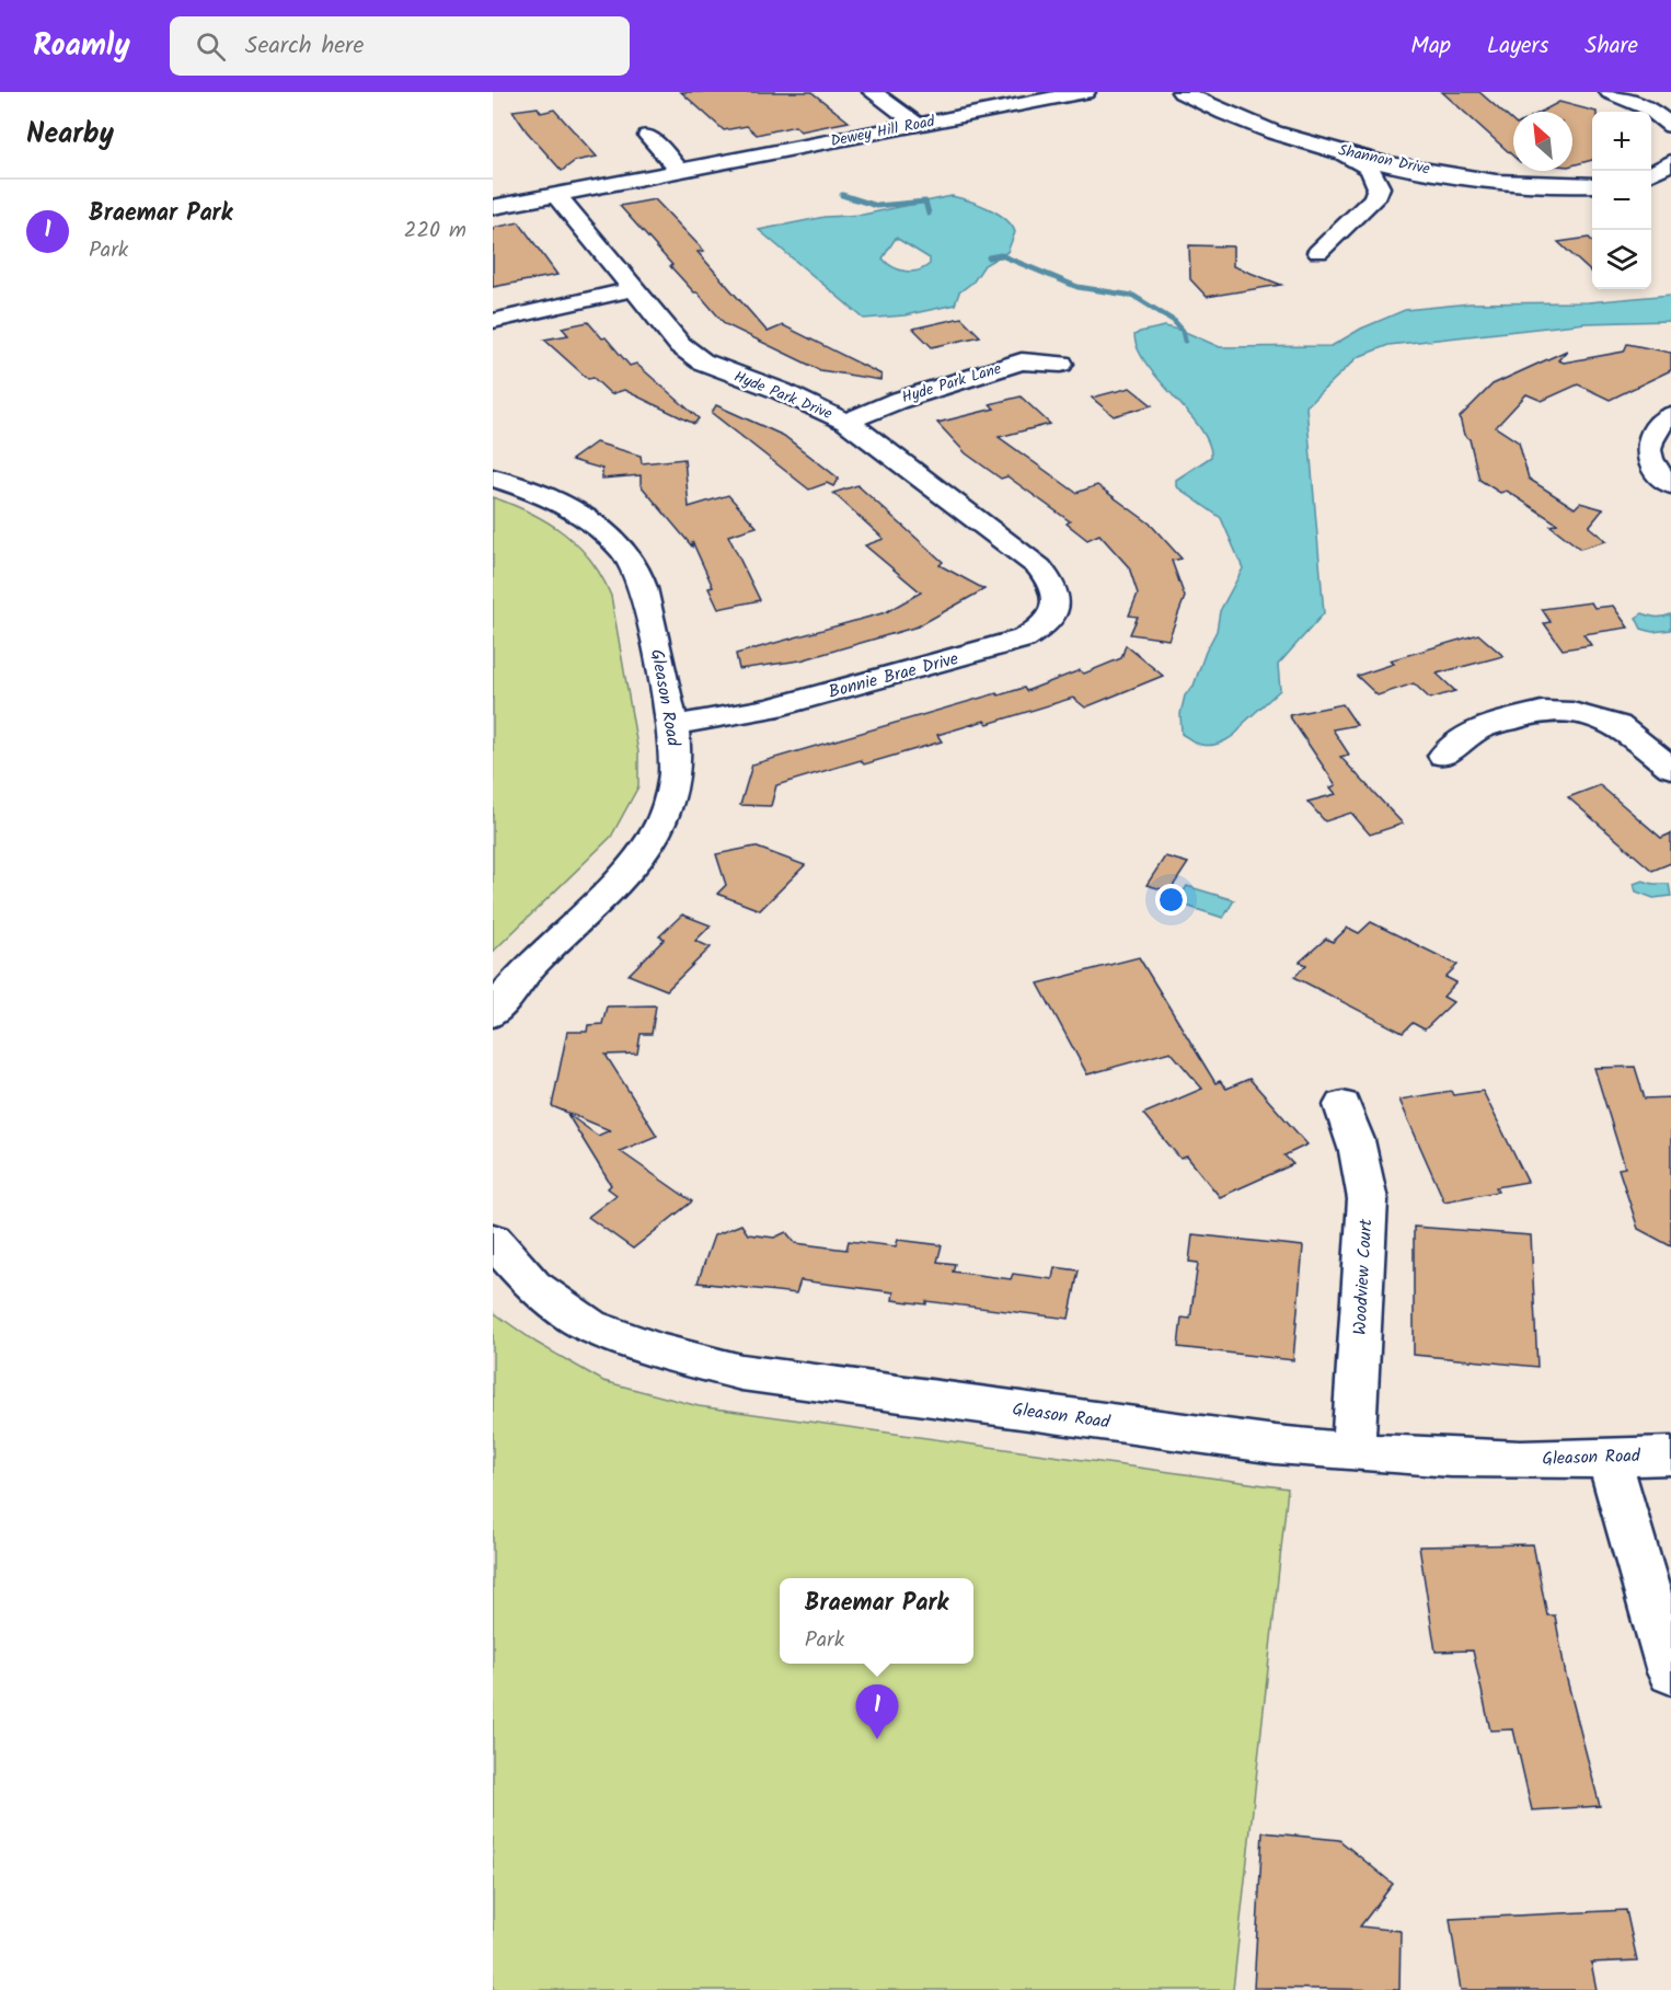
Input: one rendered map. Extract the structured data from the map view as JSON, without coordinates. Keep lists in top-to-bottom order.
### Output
{
  "streets": {
    "street": [
      "Dewey Hill Road",
      "Shannon Drive",
      "Hyde Park Lane",
      "Hyde Park Drive",
      "Bonnie Brae Drive",
      "Gleason Road",
      "Woodview Court"
    ]
  },
  "crossings": [
    ["Dewey Hill Road", "Hyde Park Drive"],
    ["Hyde Park Lane", "Hyde Park Drive"],
    ["Hyde Park Drive", "Bonnie Brae Drive"],
    ["Bonnie Brae Drive", "Gleason Road"],
    ["Gleason Road", "Woodview Court"]
  ],
  "north": "top left",
  "page": {
    "header": "Roamly",
    "search": "Search here",
    "nav": ["Map", "Layers", "Share"],
    "heading": "Nearby",
    "map_buttons": ["+", "−"],
    "list": [
      {
        "mark": "1",
        "name": "Braemar Park",
        "note": "Park",
        "value": "220 m"
      }
    ],
    "popup": ["Braemar Park", "Park"],
    "pins": "1"
  }
}
